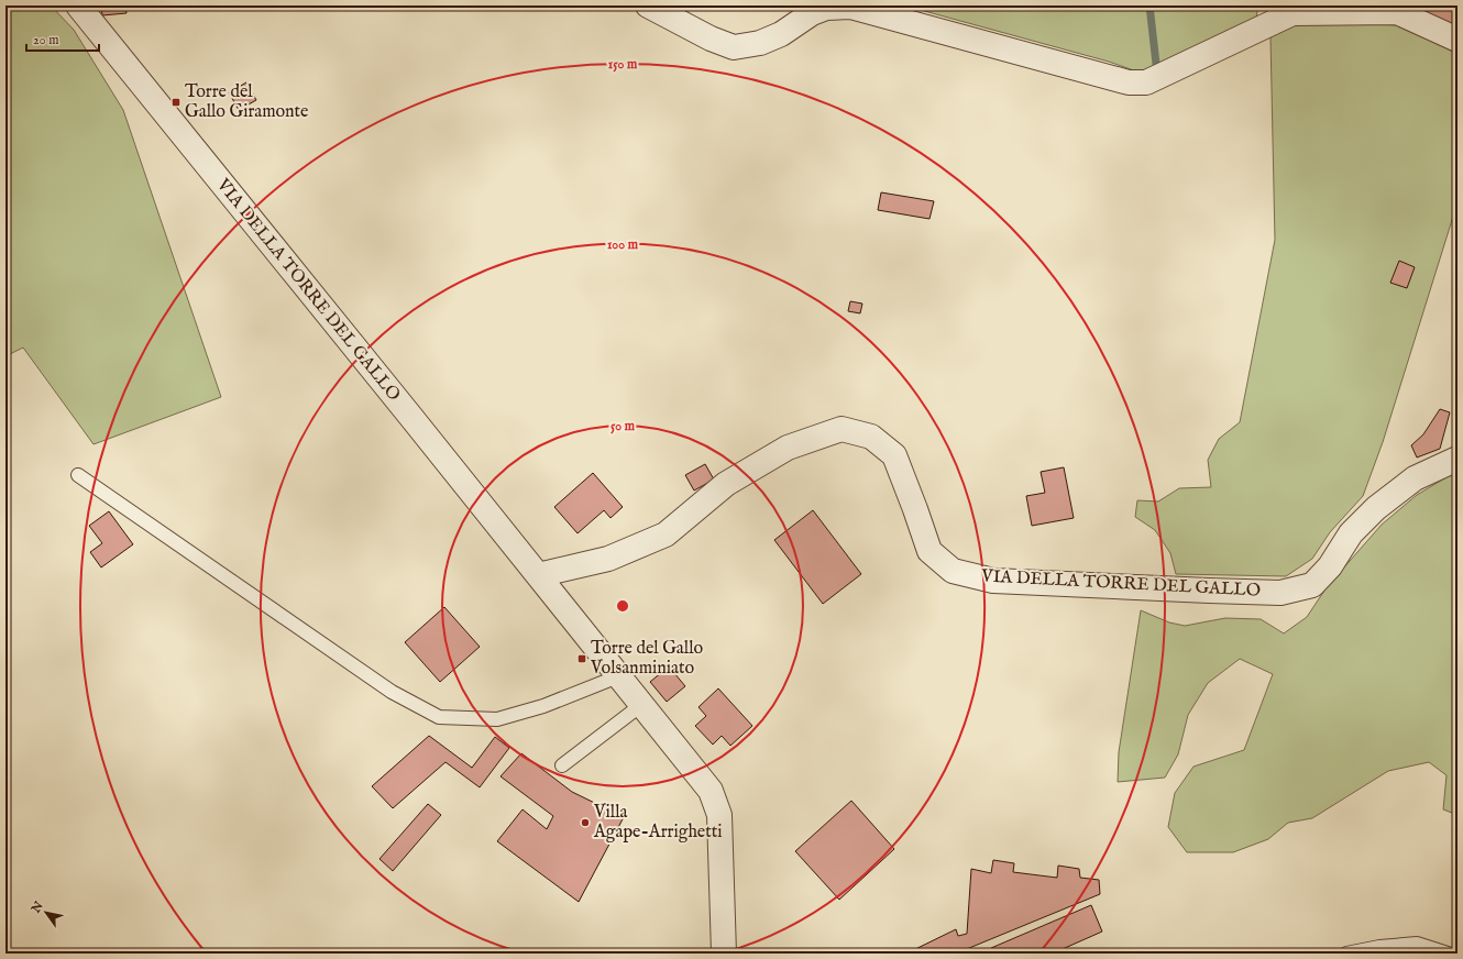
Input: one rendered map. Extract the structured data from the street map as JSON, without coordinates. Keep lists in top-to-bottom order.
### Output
{
  "streets": {
    "street": ["VIA DELLA TORRE DEL GALLO"]
  },
  "places": {
    "transit": ["Torre del Gallo Giramonte", "Torre del Gallo Volsanminiato"],
    "other": ["Villa Agape-Arrighetti"]
  },
  "scale_bar": "20 m",
  "north": "top left",
  "rings": ["150 m", "100 m", "50 m"]
}
